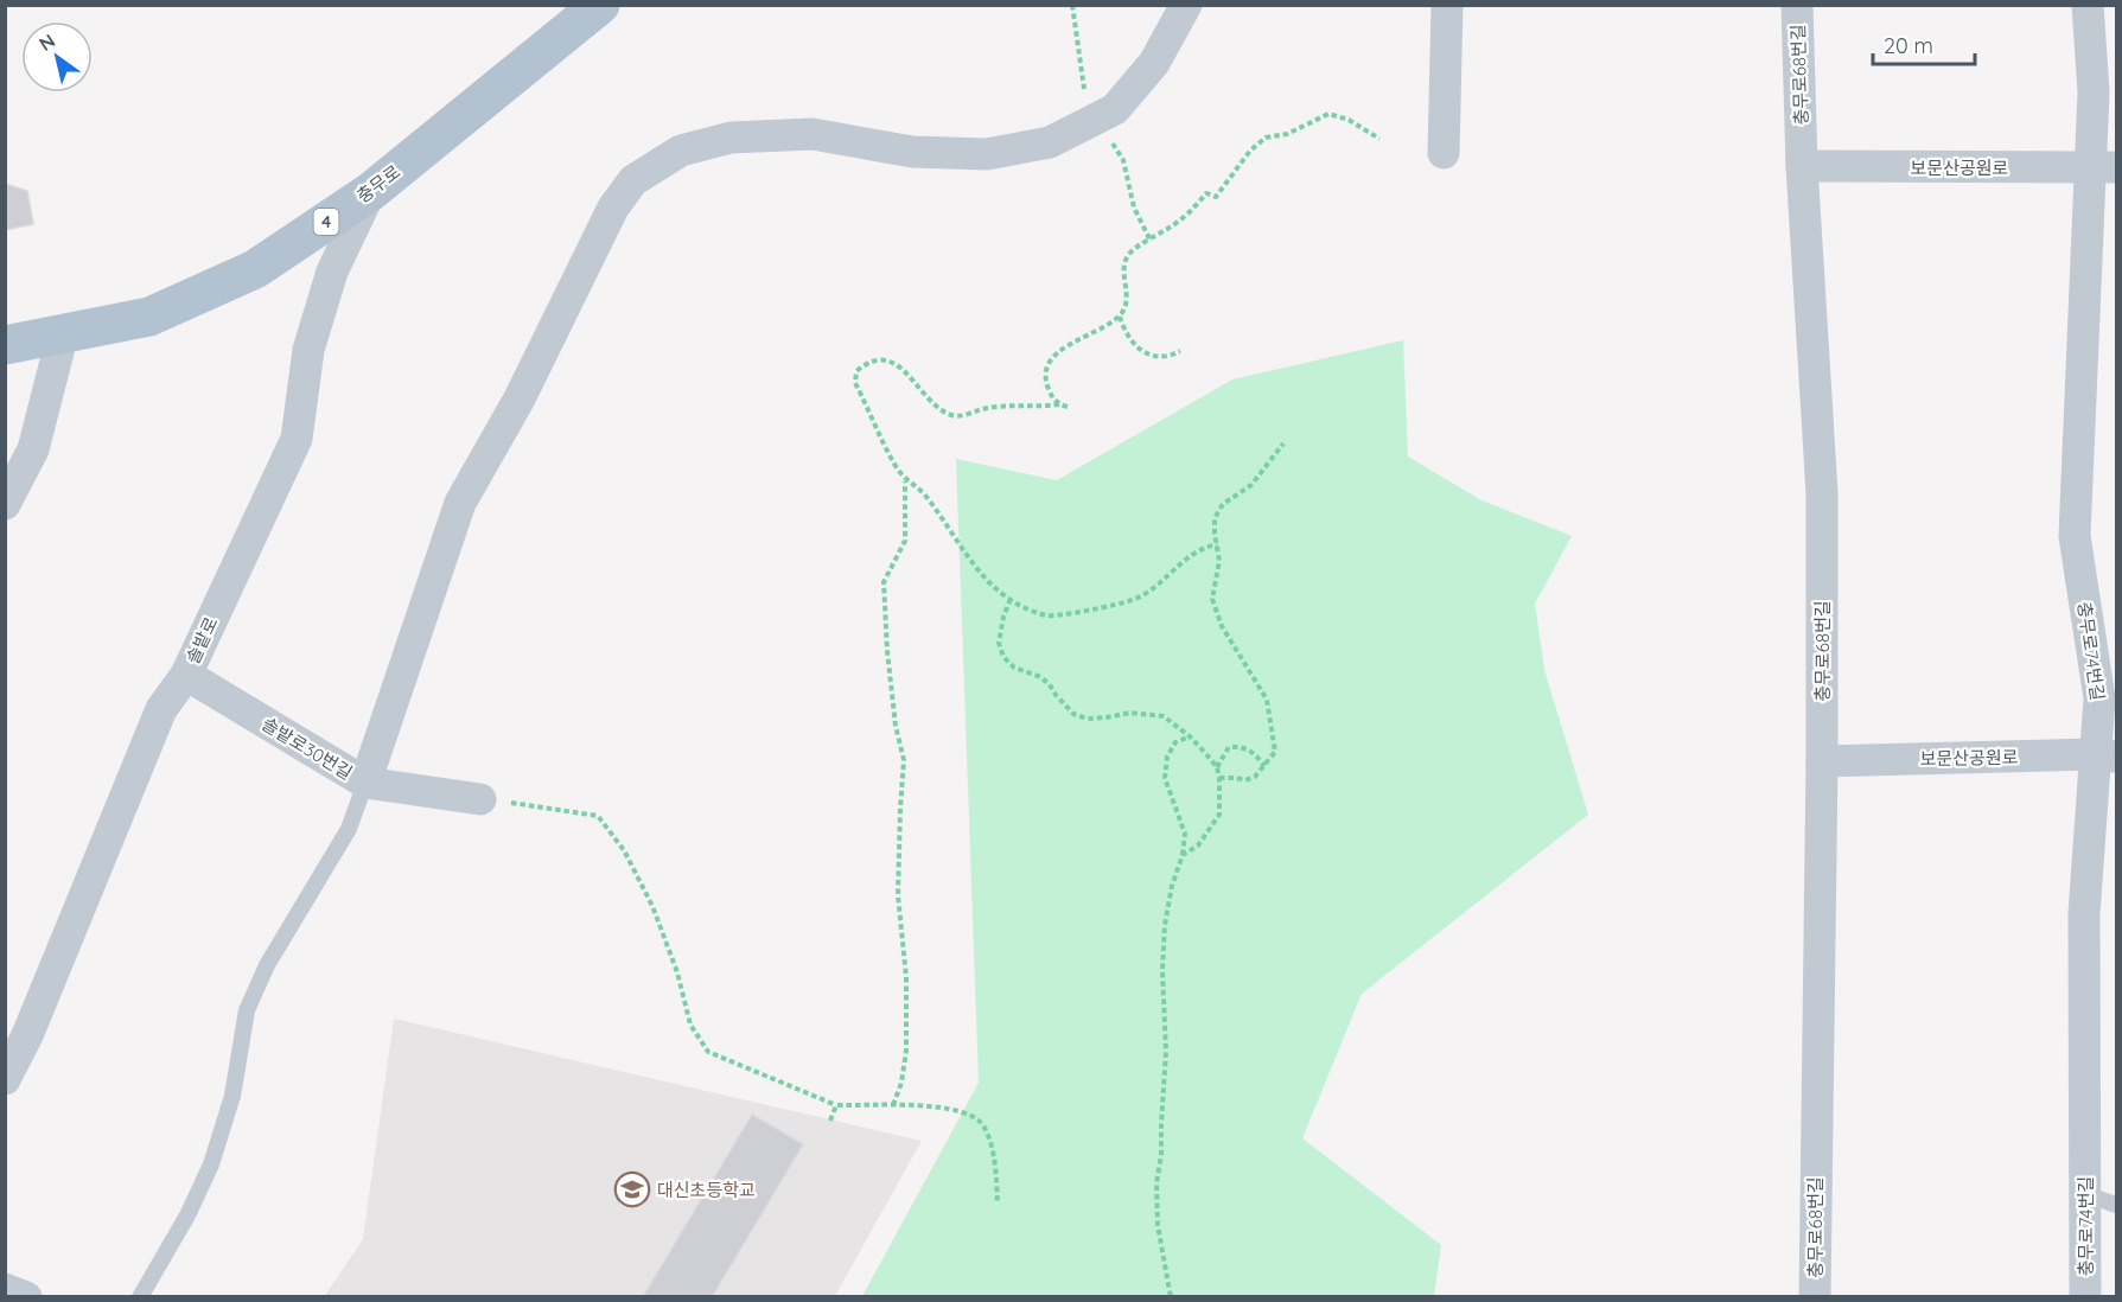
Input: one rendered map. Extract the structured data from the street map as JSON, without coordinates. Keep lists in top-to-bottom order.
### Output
{
  "streets": {
    "main road": ["충무로", "4"],
    "street": [
      "충무로68번길",
      "보문산공원로",
      "솔밭로",
      "충무로74번길",
      "솔밭로30번길"
    ]
  },
  "crossings": [
    ["충무로68번길", "보문산공원로"],
    ["보문산공원로", "충무로74번길"],
    ["충무로", "솔밭로"],
    ["솔밭로", "솔밭로30번길"]
  ],
  "places": {
    "school or university": ["대신초등학교"]
  },
  "scale_bar": "20 m",
  "north": "top left"
}
